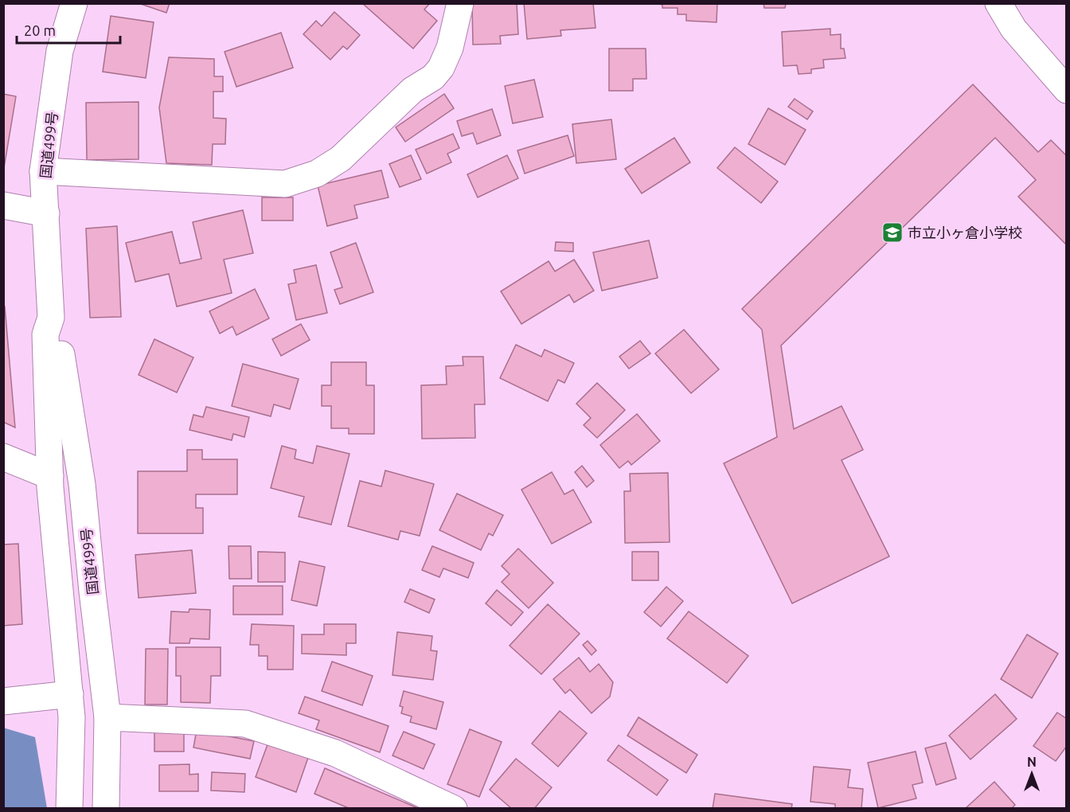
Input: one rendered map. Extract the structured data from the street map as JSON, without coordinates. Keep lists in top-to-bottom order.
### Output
{
  "streets": {
    "main road": ["国道499号"]
  },
  "places": {
    "school or university": ["市立小ヶ倉小学校"]
  },
  "scale_bar": "20 m",
  "north": "top"
}
